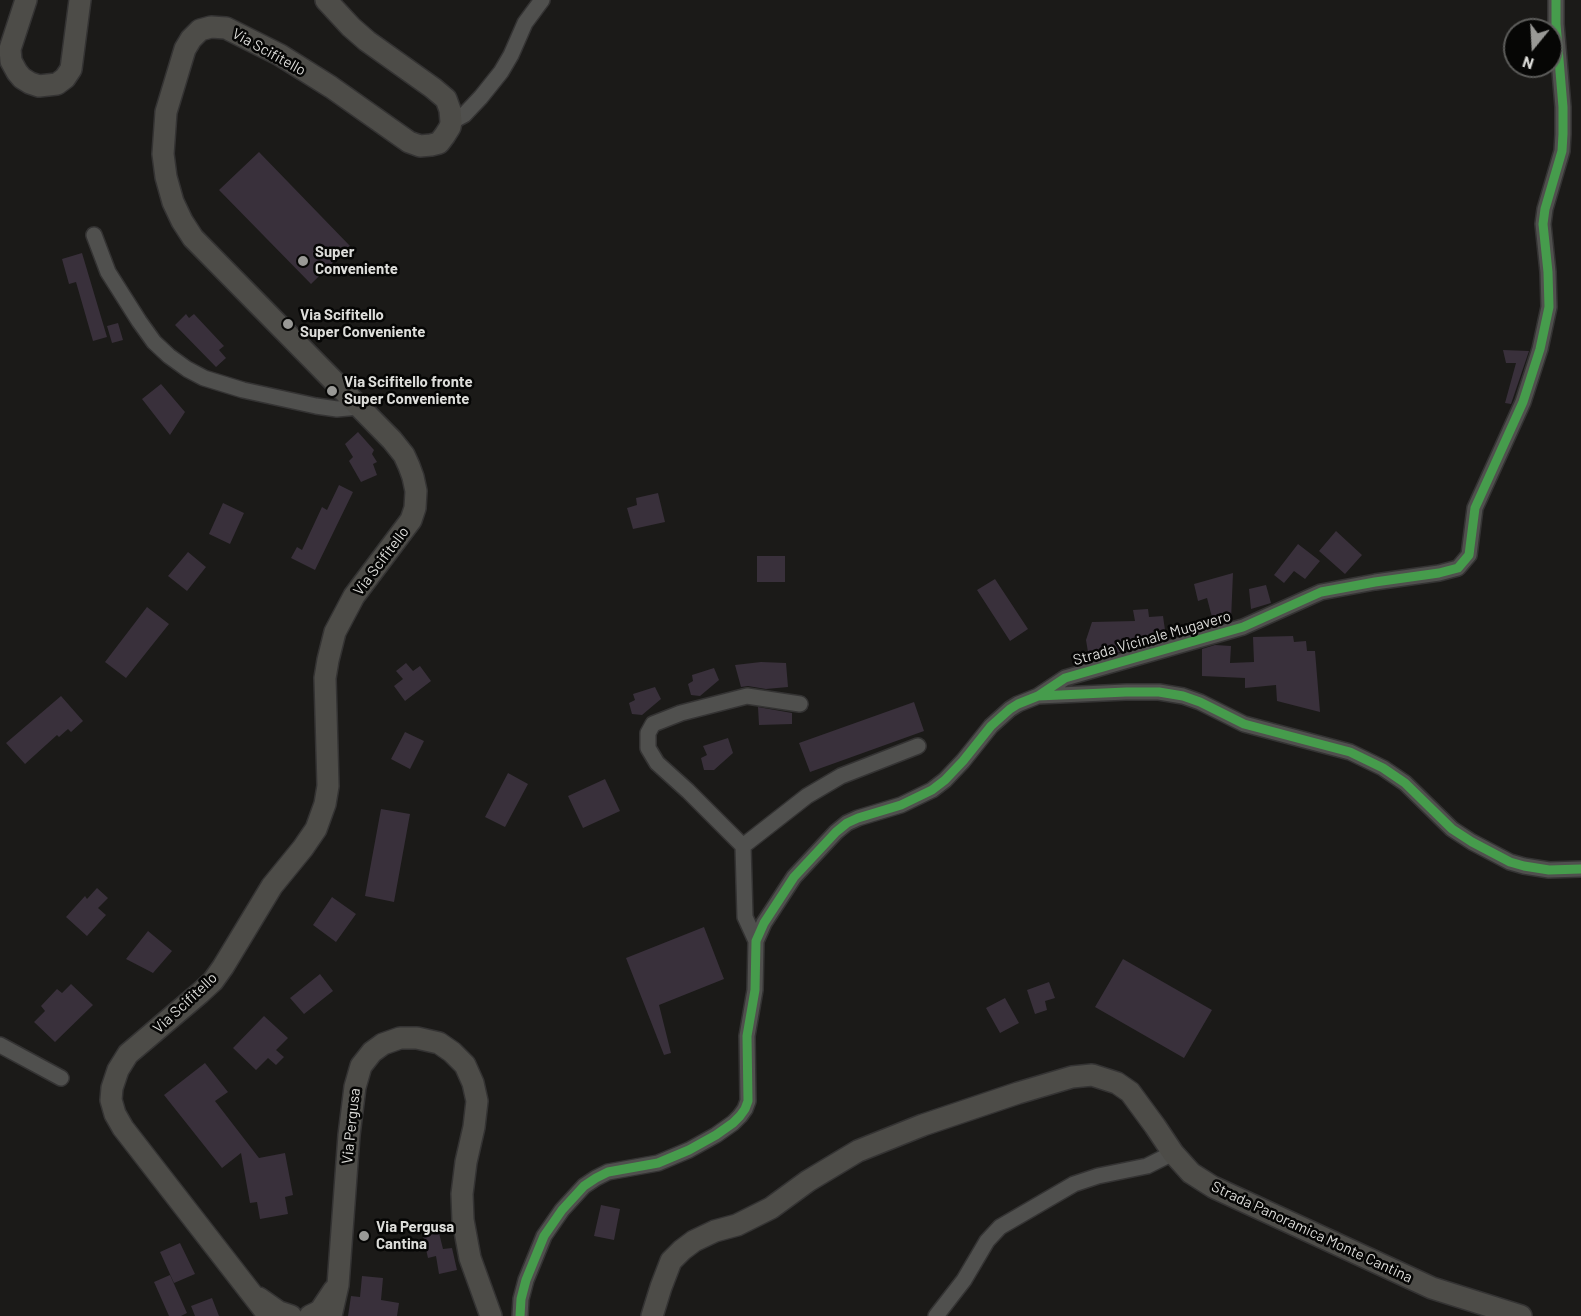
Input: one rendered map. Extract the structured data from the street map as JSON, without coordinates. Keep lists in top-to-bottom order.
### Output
{
  "streets": {
    "main road": ["Via Scifitello", "Via Pergusa", "Strada Panoramica Monte Cantina"],
    "street": ["Strada Vicinale Mugavero"]
  },
  "places": [
    "Super Conveniente",
    "Via Scifitello Super Conveniente",
    "Via Scifitello fronte Super Conveniente",
    "Via Pergusa Cantina"
  ],
  "north": "bottom"
}
